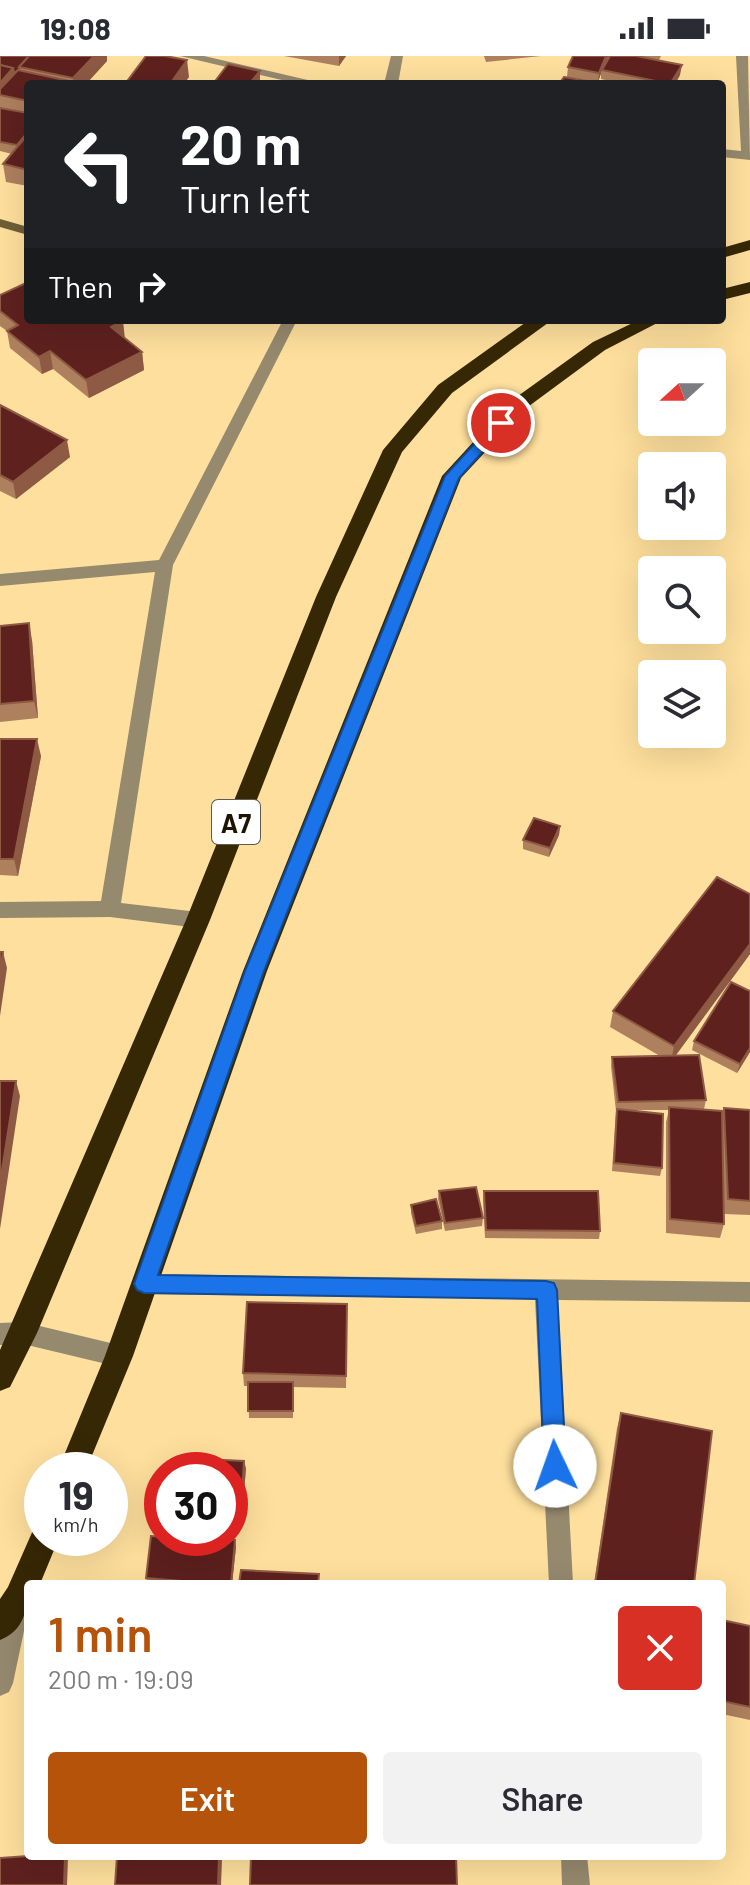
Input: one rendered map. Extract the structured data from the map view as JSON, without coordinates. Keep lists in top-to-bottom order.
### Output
{
  "streets": {
    "highway": ["A7"]
  },
  "north": "left",
  "page": {
    "status": "19:08",
    "turn": ["20 m", "Turn left"],
    "then": "Then",
    "speed": "19 km/h",
    "limit": "30",
    "heading": ["1 min", "200 m · 19:09"],
    "buttons": ["Exit", "Share"]
  }
}
